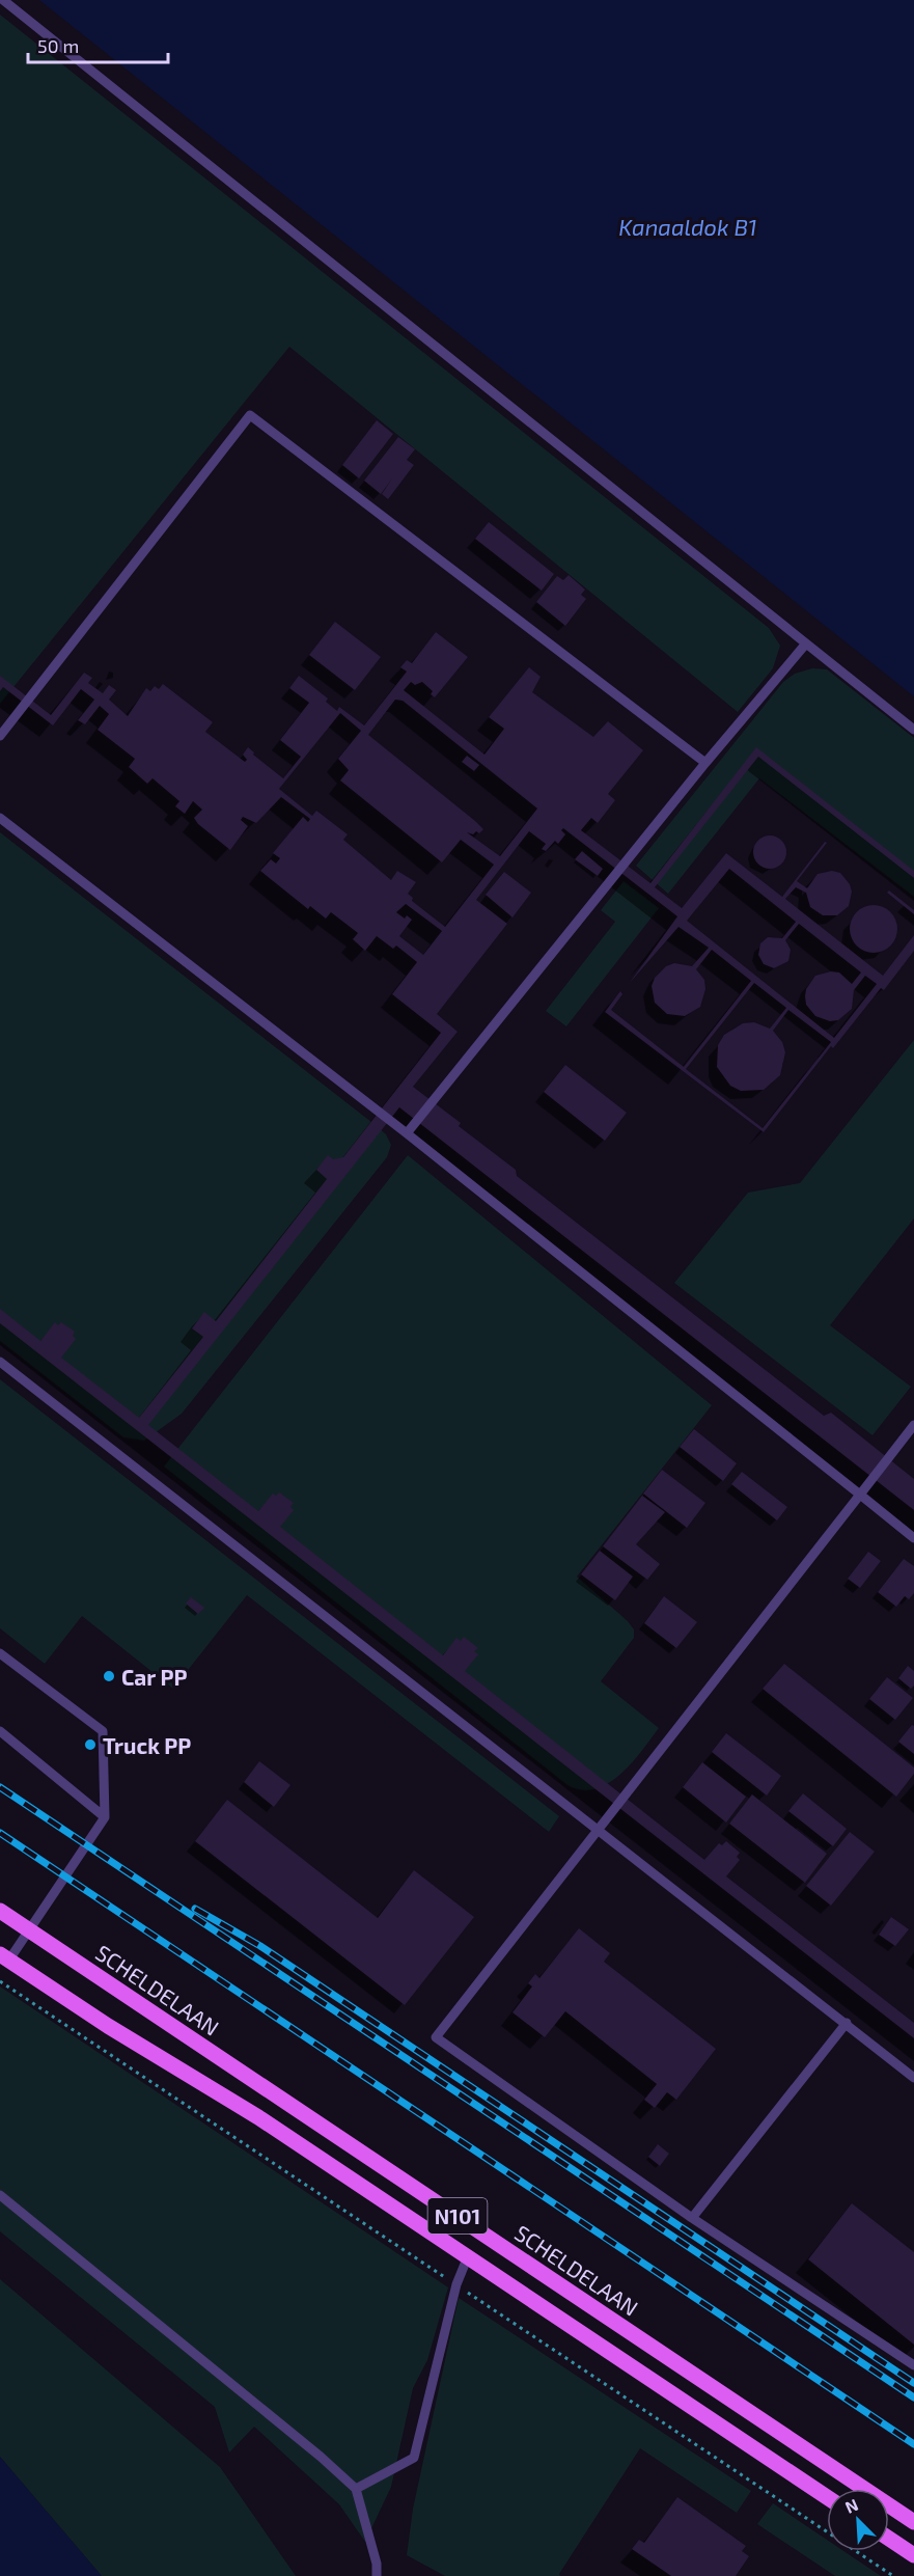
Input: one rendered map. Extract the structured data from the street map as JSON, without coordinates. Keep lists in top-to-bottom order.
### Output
{
  "streets": {
    "main road": ["SCHELDELAAN", "N101"]
  },
  "water": ["Kanaaldok B1"],
  "places": ["Car PP", "Truck PP"],
  "scale_bar": "50 m",
  "north": "top left"
}
